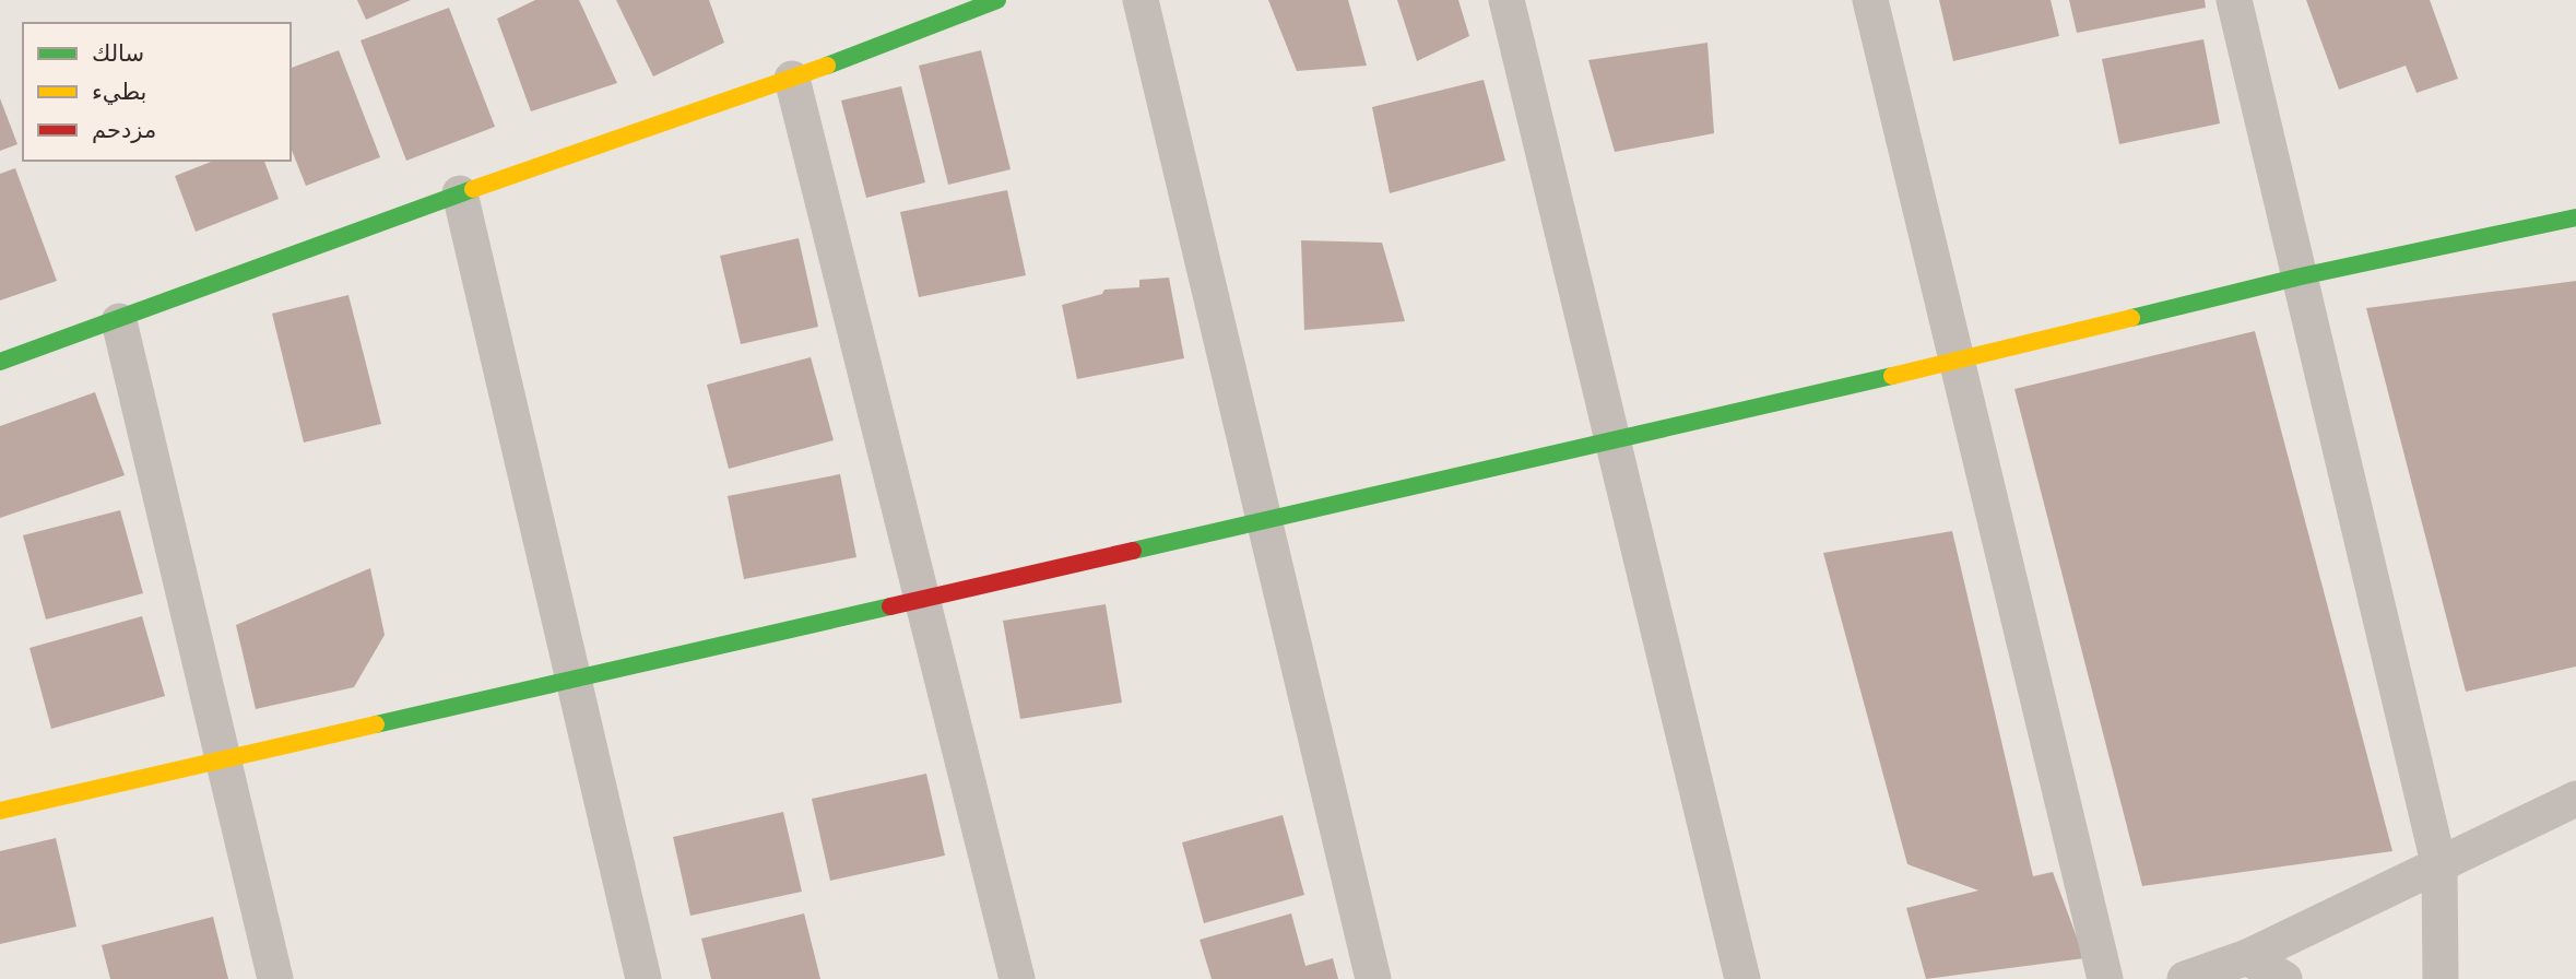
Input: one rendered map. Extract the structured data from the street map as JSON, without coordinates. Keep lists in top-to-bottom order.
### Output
{
  "legend": ["سالك", "بطيء", "مزدحم"]
}
